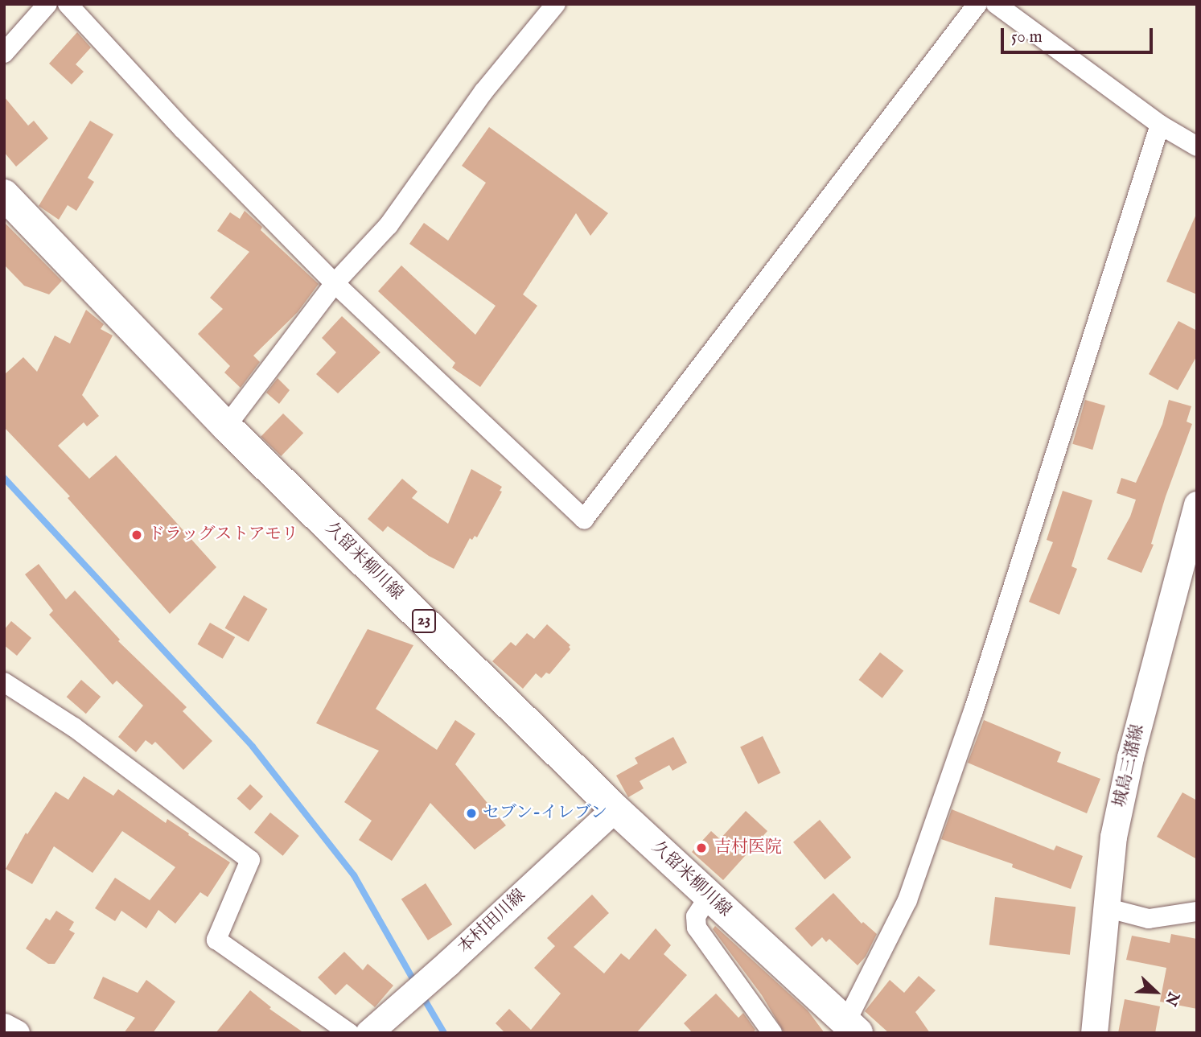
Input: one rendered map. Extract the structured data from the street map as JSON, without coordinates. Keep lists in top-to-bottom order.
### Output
{
  "streets": {
    "main road": [
      "久留米柳川線",
      "23",
      "城島三潴線",
      "本村田川線"
    ]
  },
  "crossings": [
    ["久留米柳川線", "本村田川線"]
  ],
  "places": ["ドラッグストアモリ", "セブン-イレブン", "吉村医院"],
  "scale_bar": "50 m",
  "north": "bottom right"
}
